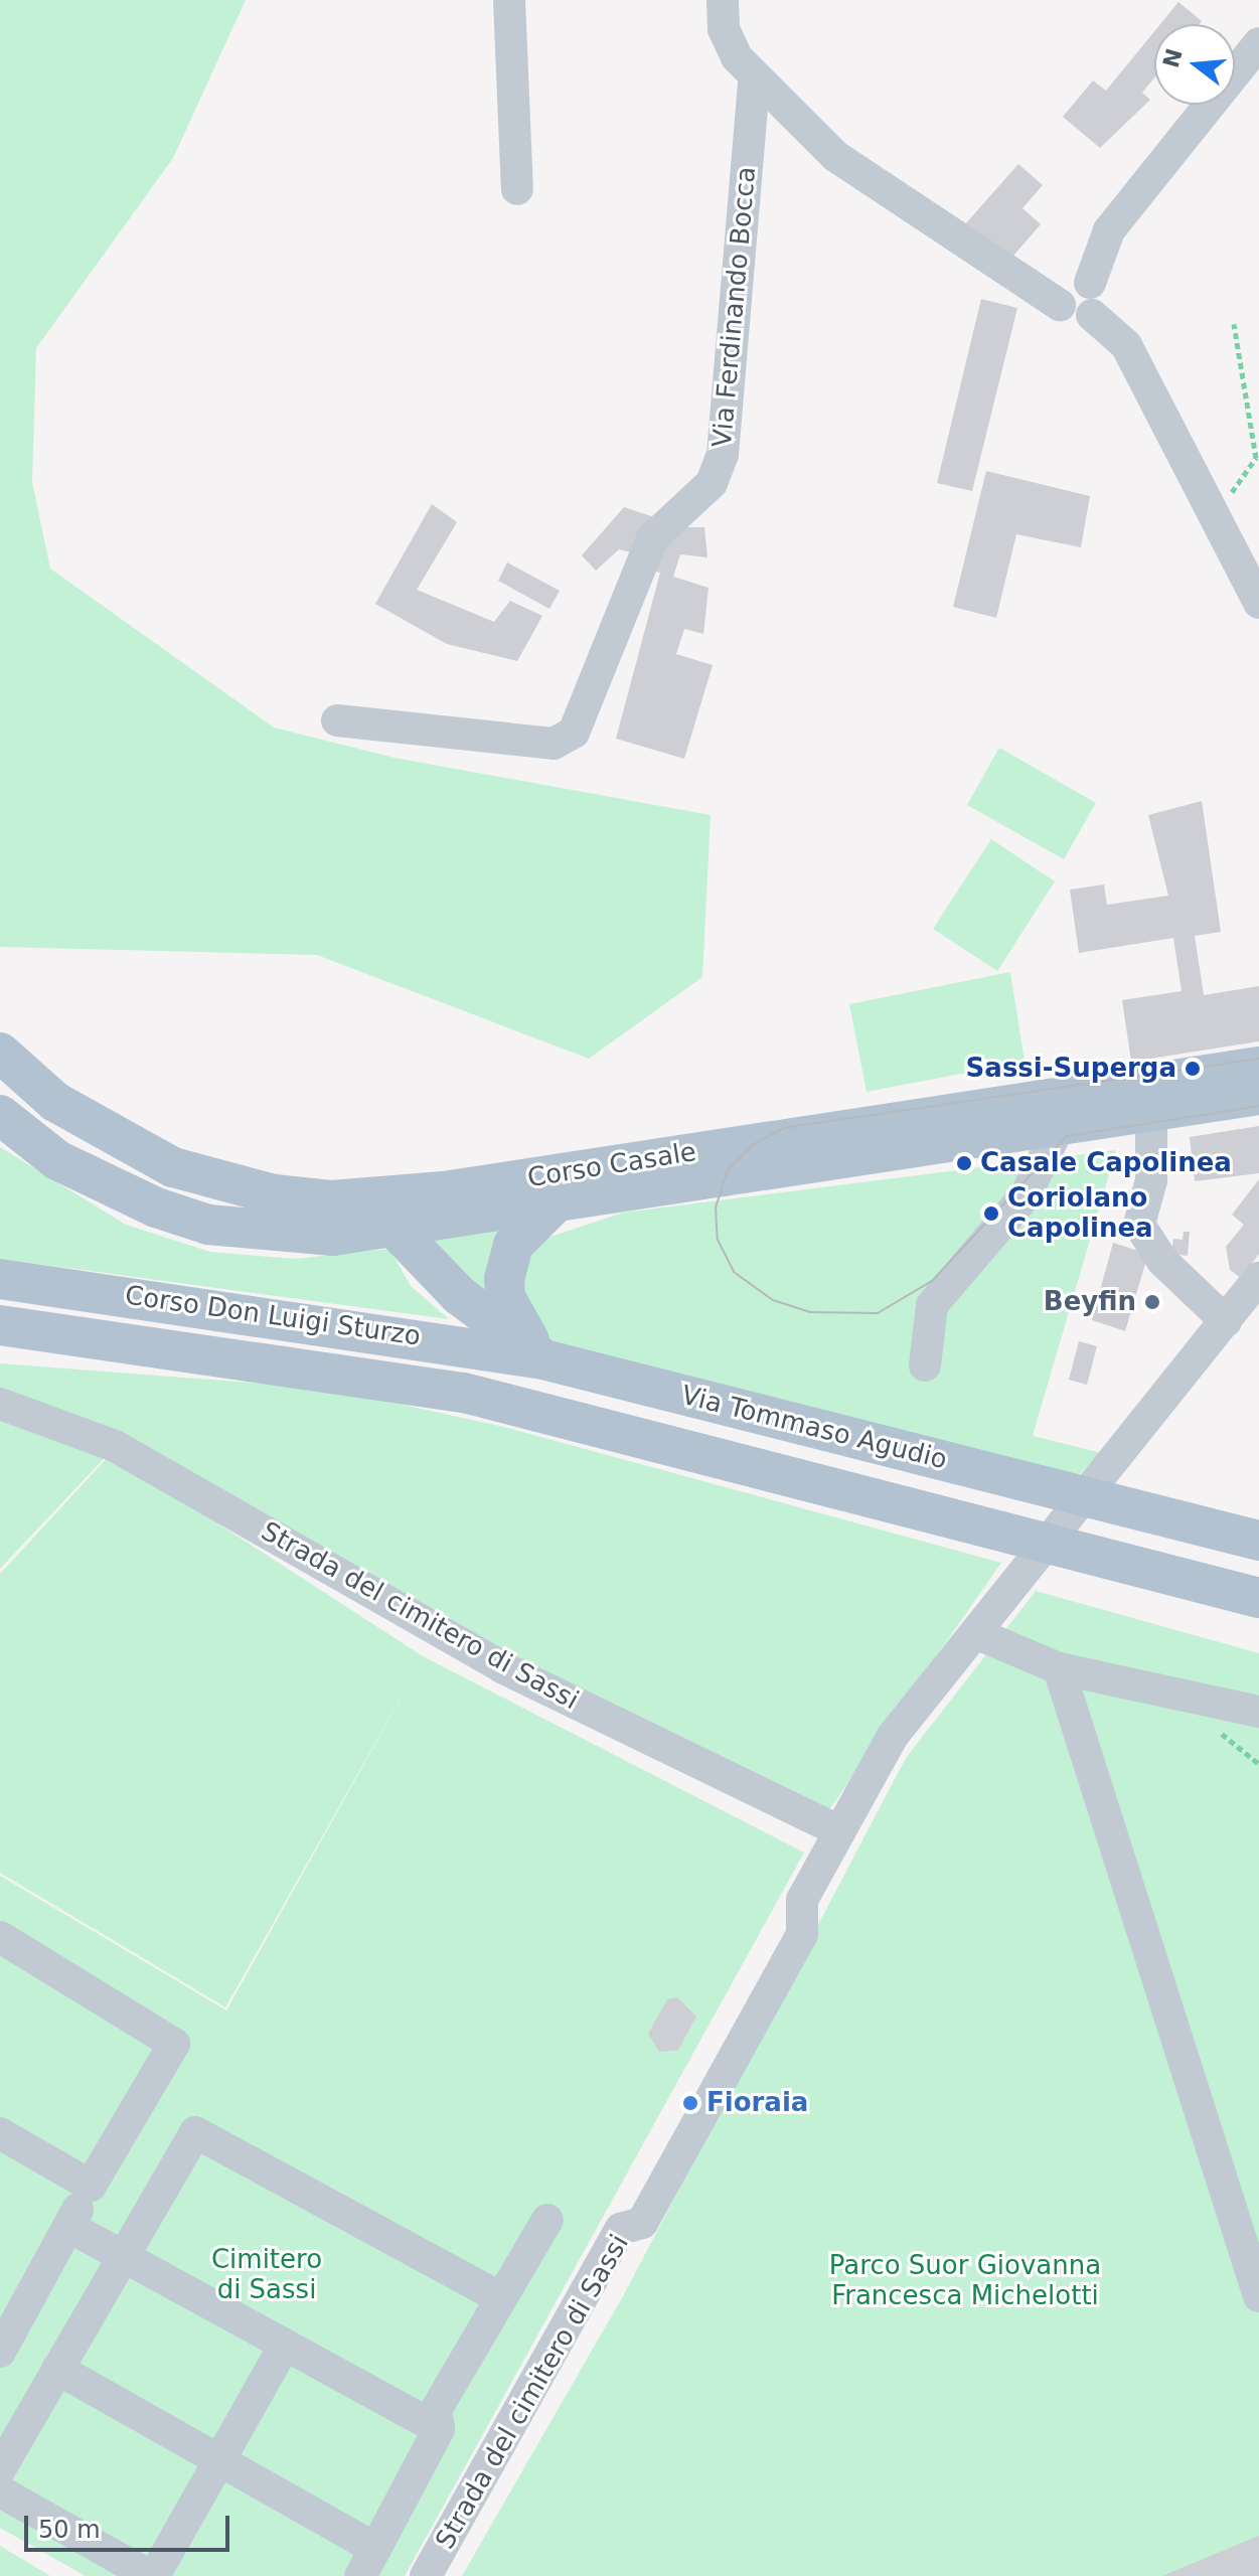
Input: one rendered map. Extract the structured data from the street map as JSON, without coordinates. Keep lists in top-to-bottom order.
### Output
{
  "streets": {
    "main road": ["Corso Casale", "Corso Don Luigi Sturzo", "Via Tommaso Agudio"],
    "street": ["Via Ferdinando Bocca", "Strada del cimitero di Sassi"]
  },
  "crossings": [
    ["Corso Don Luigi Sturzo", "Via Tommaso Agudio"]
  ],
  "parks": ["Cimitero di Sassi", "Parco Suor Giovanna Francesca Michelotti"],
  "places": [
    "Sassi-Superga",
    "Casale Capolinea",
    "Coriolano Capolinea",
    "Beyfin",
    "Fioraia"
  ],
  "scale_bar": "50 m",
  "north": "left"
}
